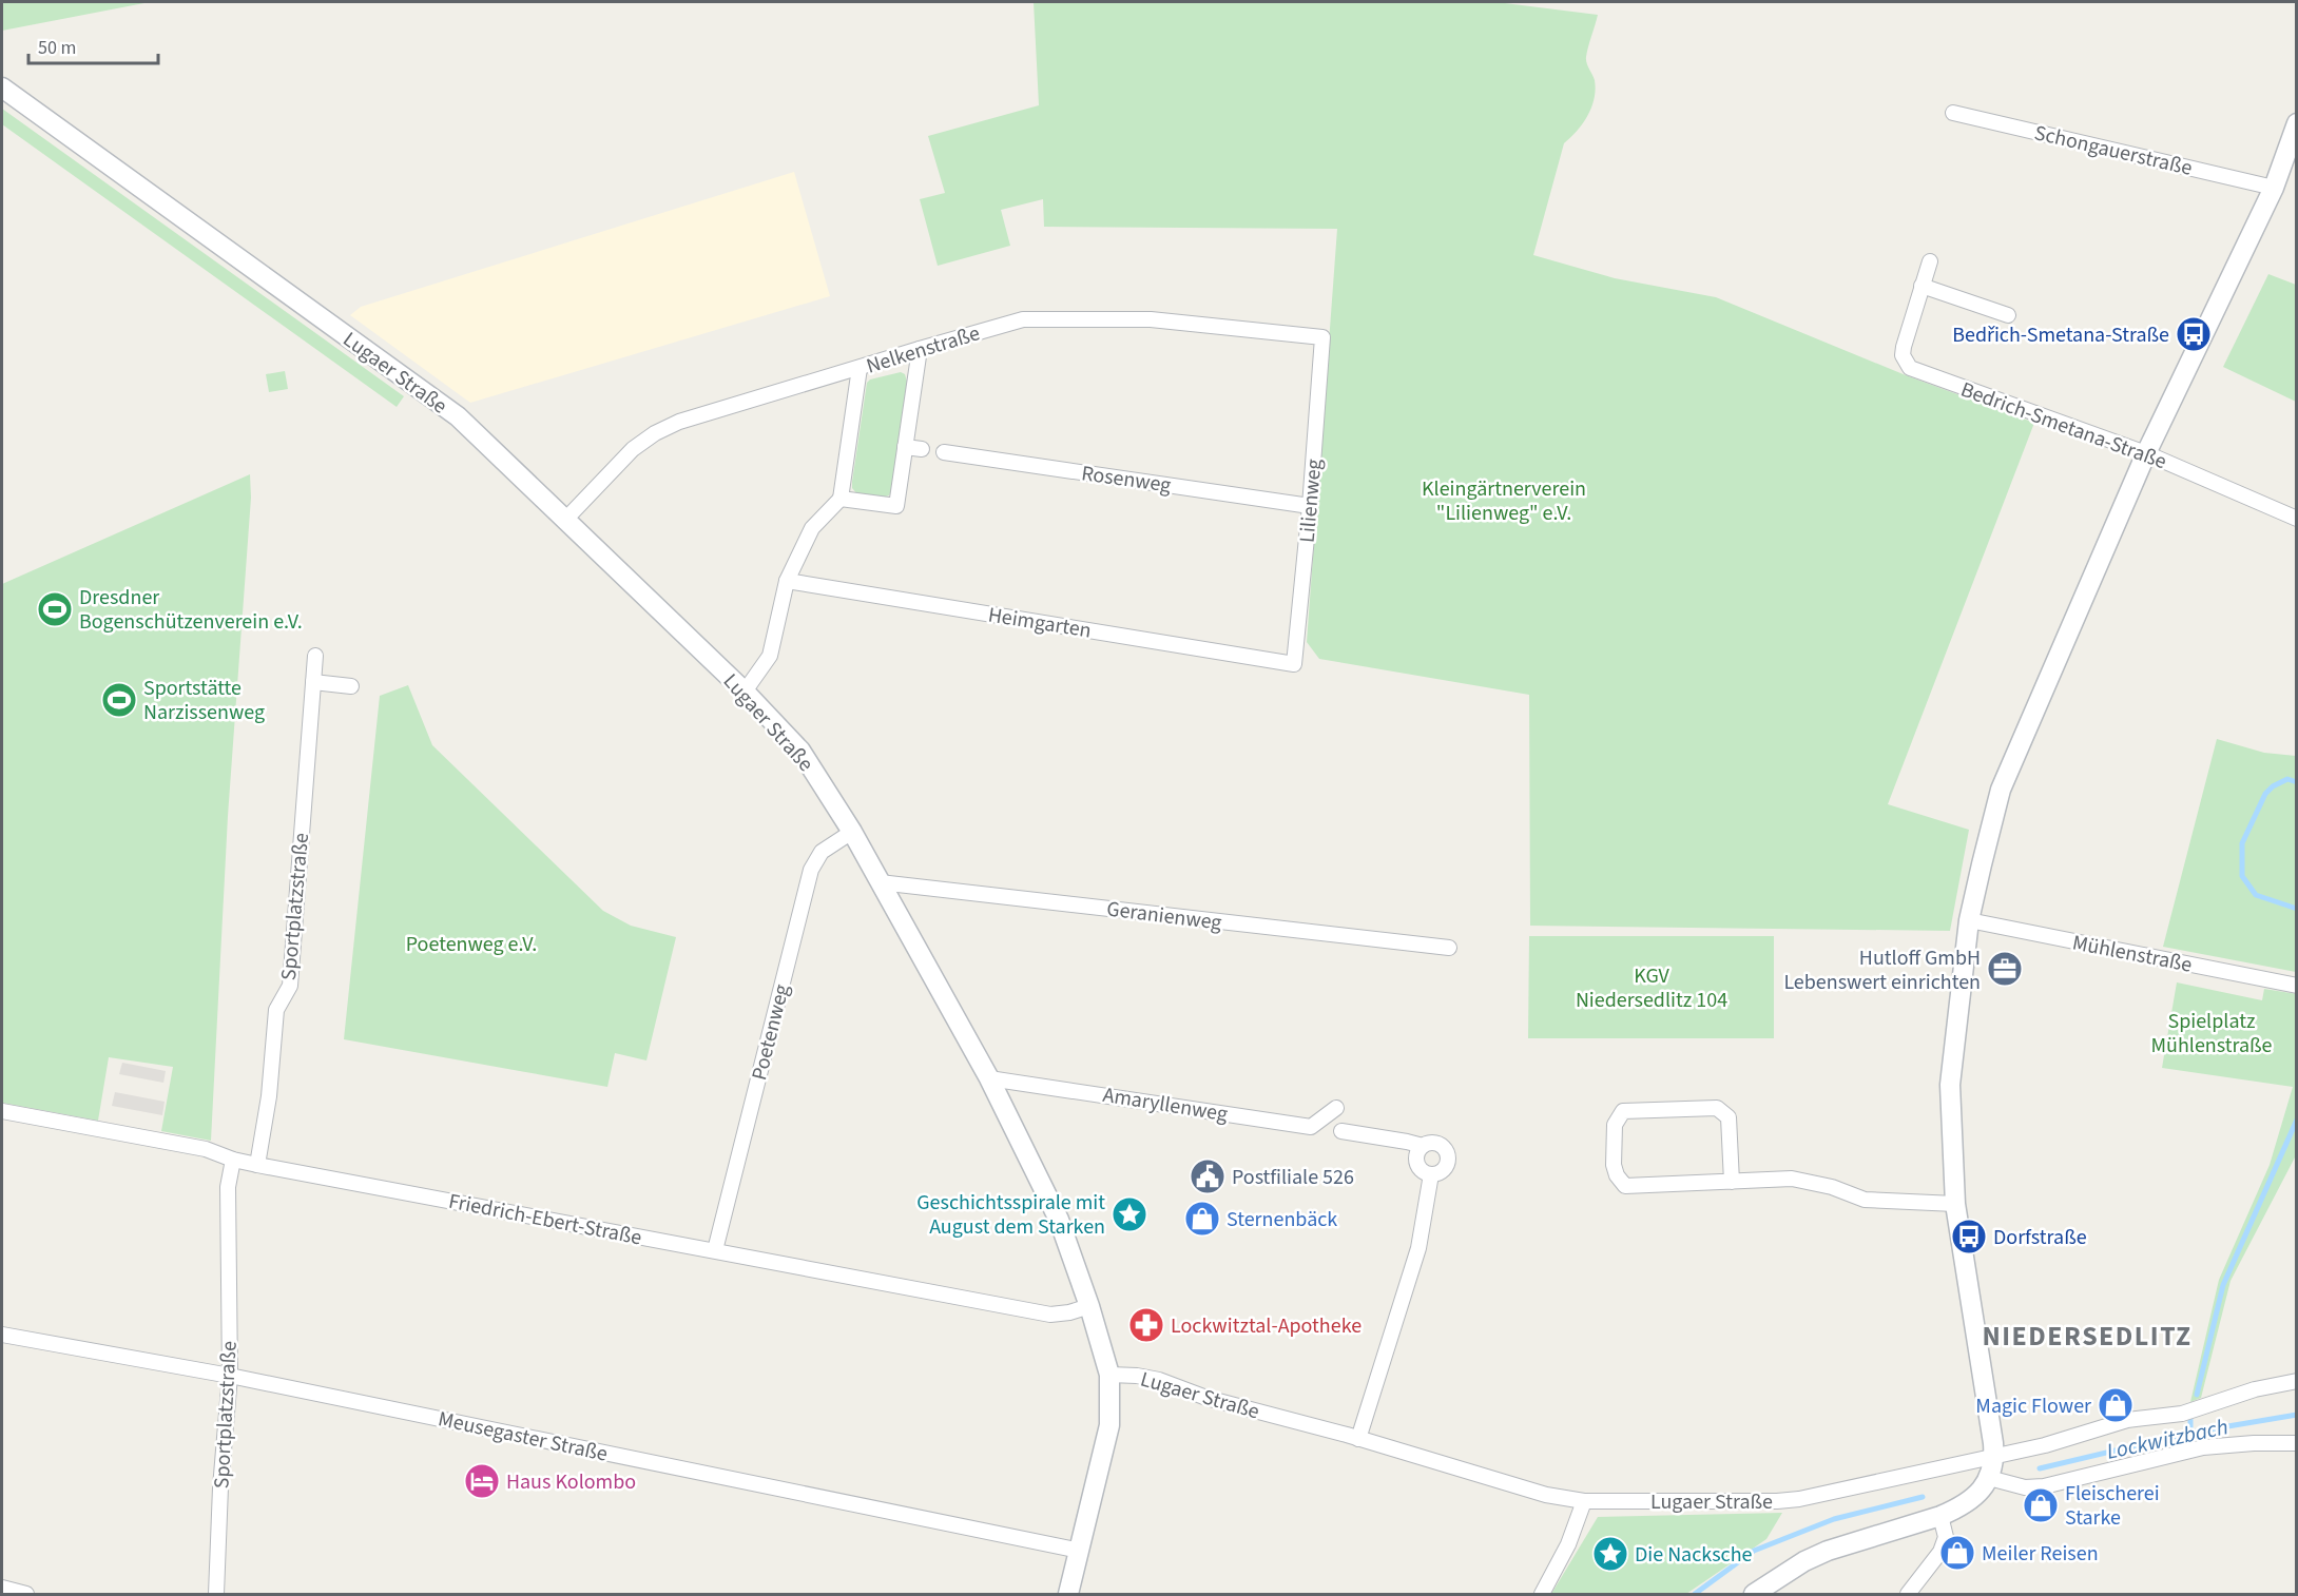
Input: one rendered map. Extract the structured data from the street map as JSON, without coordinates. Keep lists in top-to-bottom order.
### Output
{
  "streets": {
    "street": [
      "Schongauerstraße",
      "Nelkenstraße",
      "Lugaer Straße",
      "Bedrich-Smetana-Straße",
      "Rosenweg",
      "Lilienweg",
      "Heimgarten",
      "Sportplatzstraße",
      "Geranienweg",
      "Mühlenstraße",
      "Poetenweg",
      "Amaryllenweg",
      "Friedrich-Ebert-Straße",
      "Meusegaster Straße"
    ]
  },
  "crossings": [
    ["Nelkenstraße", "Lugaer Straße"],
    ["Nelkenstraße", "Lilienweg"],
    ["Lugaer Straße", "Geranienweg"],
    ["Lugaer Straße", "Poetenweg"],
    ["Lugaer Straße", "Amaryllenweg"],
    ["Lugaer Straße", "Friedrich-Ebert-Straße"],
    ["Rosenweg", "Lilienweg"],
    ["Lilienweg", "Heimgarten"],
    ["Sportplatzstraße", "Friedrich-Ebert-Straße"],
    ["Sportplatzstraße", "Meusegaster Straße"],
    ["Poetenweg", "Friedrich-Ebert-Straße"]
  ],
  "districts": ["NIEDERSEDLITZ"],
  "water": ["Lockwitzbach"],
  "parks": [
    "Kleingärtnerverein \"Lilienweg\" e.V.",
    "Poetenweg e.V.",
    "KGV Niedersedlitz 104",
    "Spielplatz Mühlenstraße"
  ],
  "places": {
    "bus stop": ["Bedřich-Smetana-Straße", "Dorfstraße"],
    "sports": ["Dresdner Bogenschützenverein e.V.", "Sportstätte Narzissenweg"],
    "office": ["Hutloff GmbH Lebenswert einrichten"],
    "public building": ["Postfiliale 526"],
    "place": ["Geschichtsspirale mit August dem Starken", "Die Nacksche"],
    "shop": [
      "Sternenbäck",
      "Magic Flower",
      "Fleischerei Starke",
      "Meiler Reisen"
    ],
    "pharmacy": ["Lockwitztal-Apotheke"],
    "hotel": ["Haus Kolombo"]
  },
  "scale_bar": "50 m"
}
